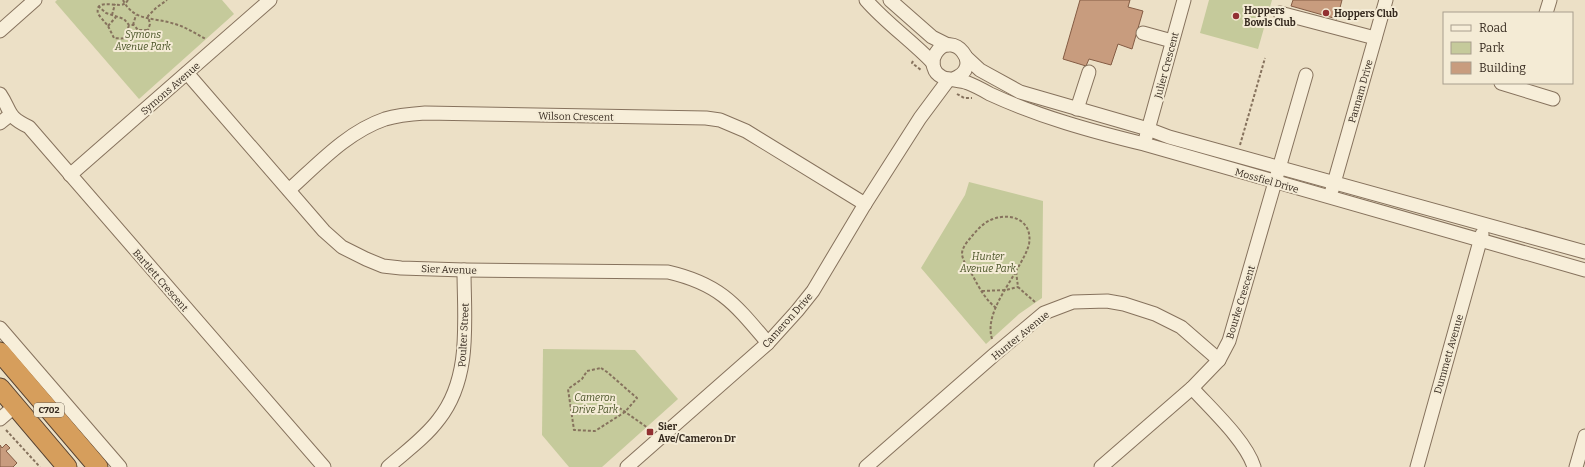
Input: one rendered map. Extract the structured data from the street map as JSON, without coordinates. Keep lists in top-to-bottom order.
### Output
{
  "streets": {
    "highway": ["C702"],
    "street": [
      "Julier Crescent",
      "Symons Avenue",
      "Pannam Drive",
      "Wilson Crescent",
      "Mossfiel Drive",
      "Sier Avenue",
      "Bartlett Crescent",
      "Bourke Crescent",
      "Cameron Drive",
      "Poulter Street",
      "Hunter Avenue",
      "Dummett Avenue"
    ]
  },
  "crossings": [
    ["Julier Crescent", "Mossfiel Drive"],
    ["Symons Avenue", "Sier Avenue"],
    ["Symons Avenue", "Bartlett Crescent"],
    ["Pannam Drive", "Mossfiel Drive"],
    ["Wilson Crescent", "Sier Avenue"],
    ["Wilson Crescent", "Cameron Drive"],
    ["Mossfiel Drive", "Bourke Crescent"],
    ["Mossfiel Drive", "Cameron Drive"],
    ["Mossfiel Drive", "Dummett Avenue"],
    ["Sier Avenue", "Cameron Drive"],
    ["Sier Avenue", "Poulter Street"],
    ["Bourke Crescent", "Hunter Avenue"]
  ],
  "parks": ["Symons Avenue Park", "Hunter Avenue Park", "Cameron Drive Park"],
  "places": {
    "other": ["Hoppers Club", "Hoppers Bowls Club"],
    "transit": ["Sier Ave/Cameron Dr"]
  },
  "legend": ["Road", "Park", "Building"]
}
